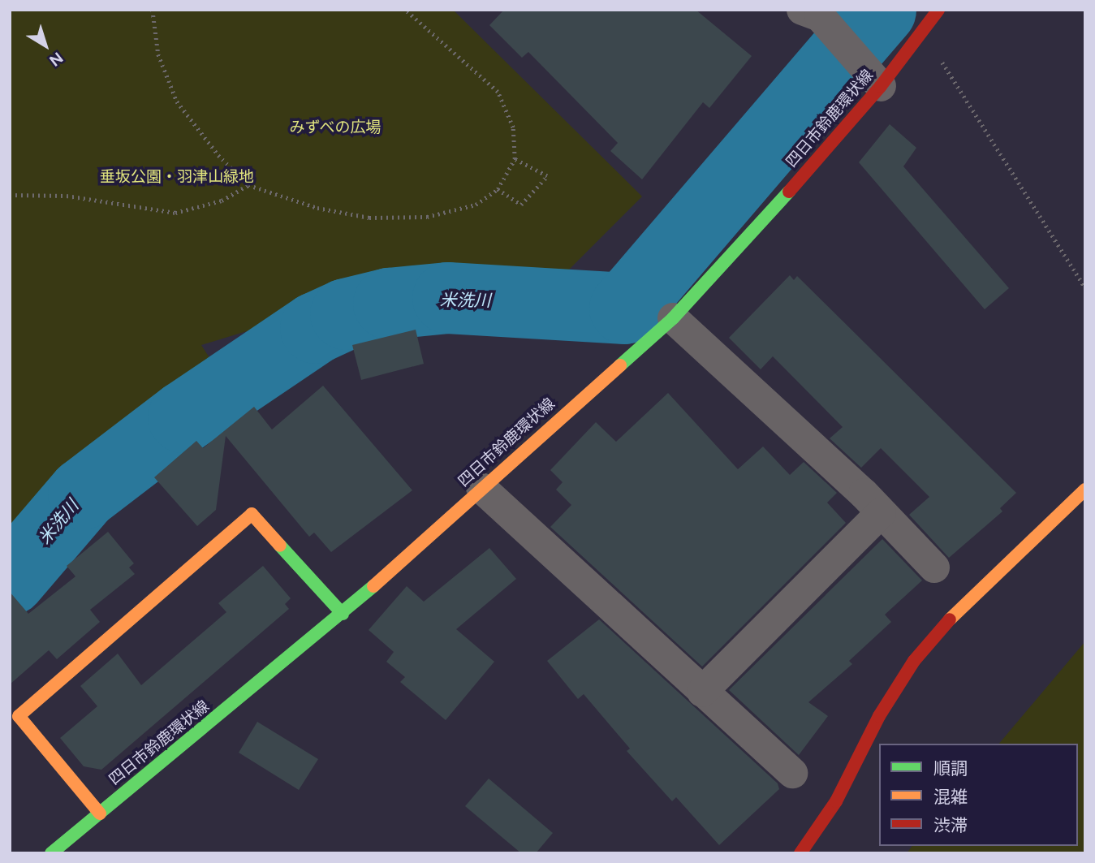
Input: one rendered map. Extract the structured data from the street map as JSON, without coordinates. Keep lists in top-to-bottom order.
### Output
{
  "streets": {
    "main road": ["四日市鈴鹿環状線"]
  },
  "water": ["米洗川"],
  "parks": ["みずべの広場", "垂坂公園・羽津山緑地"],
  "legend": ["順調", "混雑", "渋滞"],
  "north": "bottom right"
}
